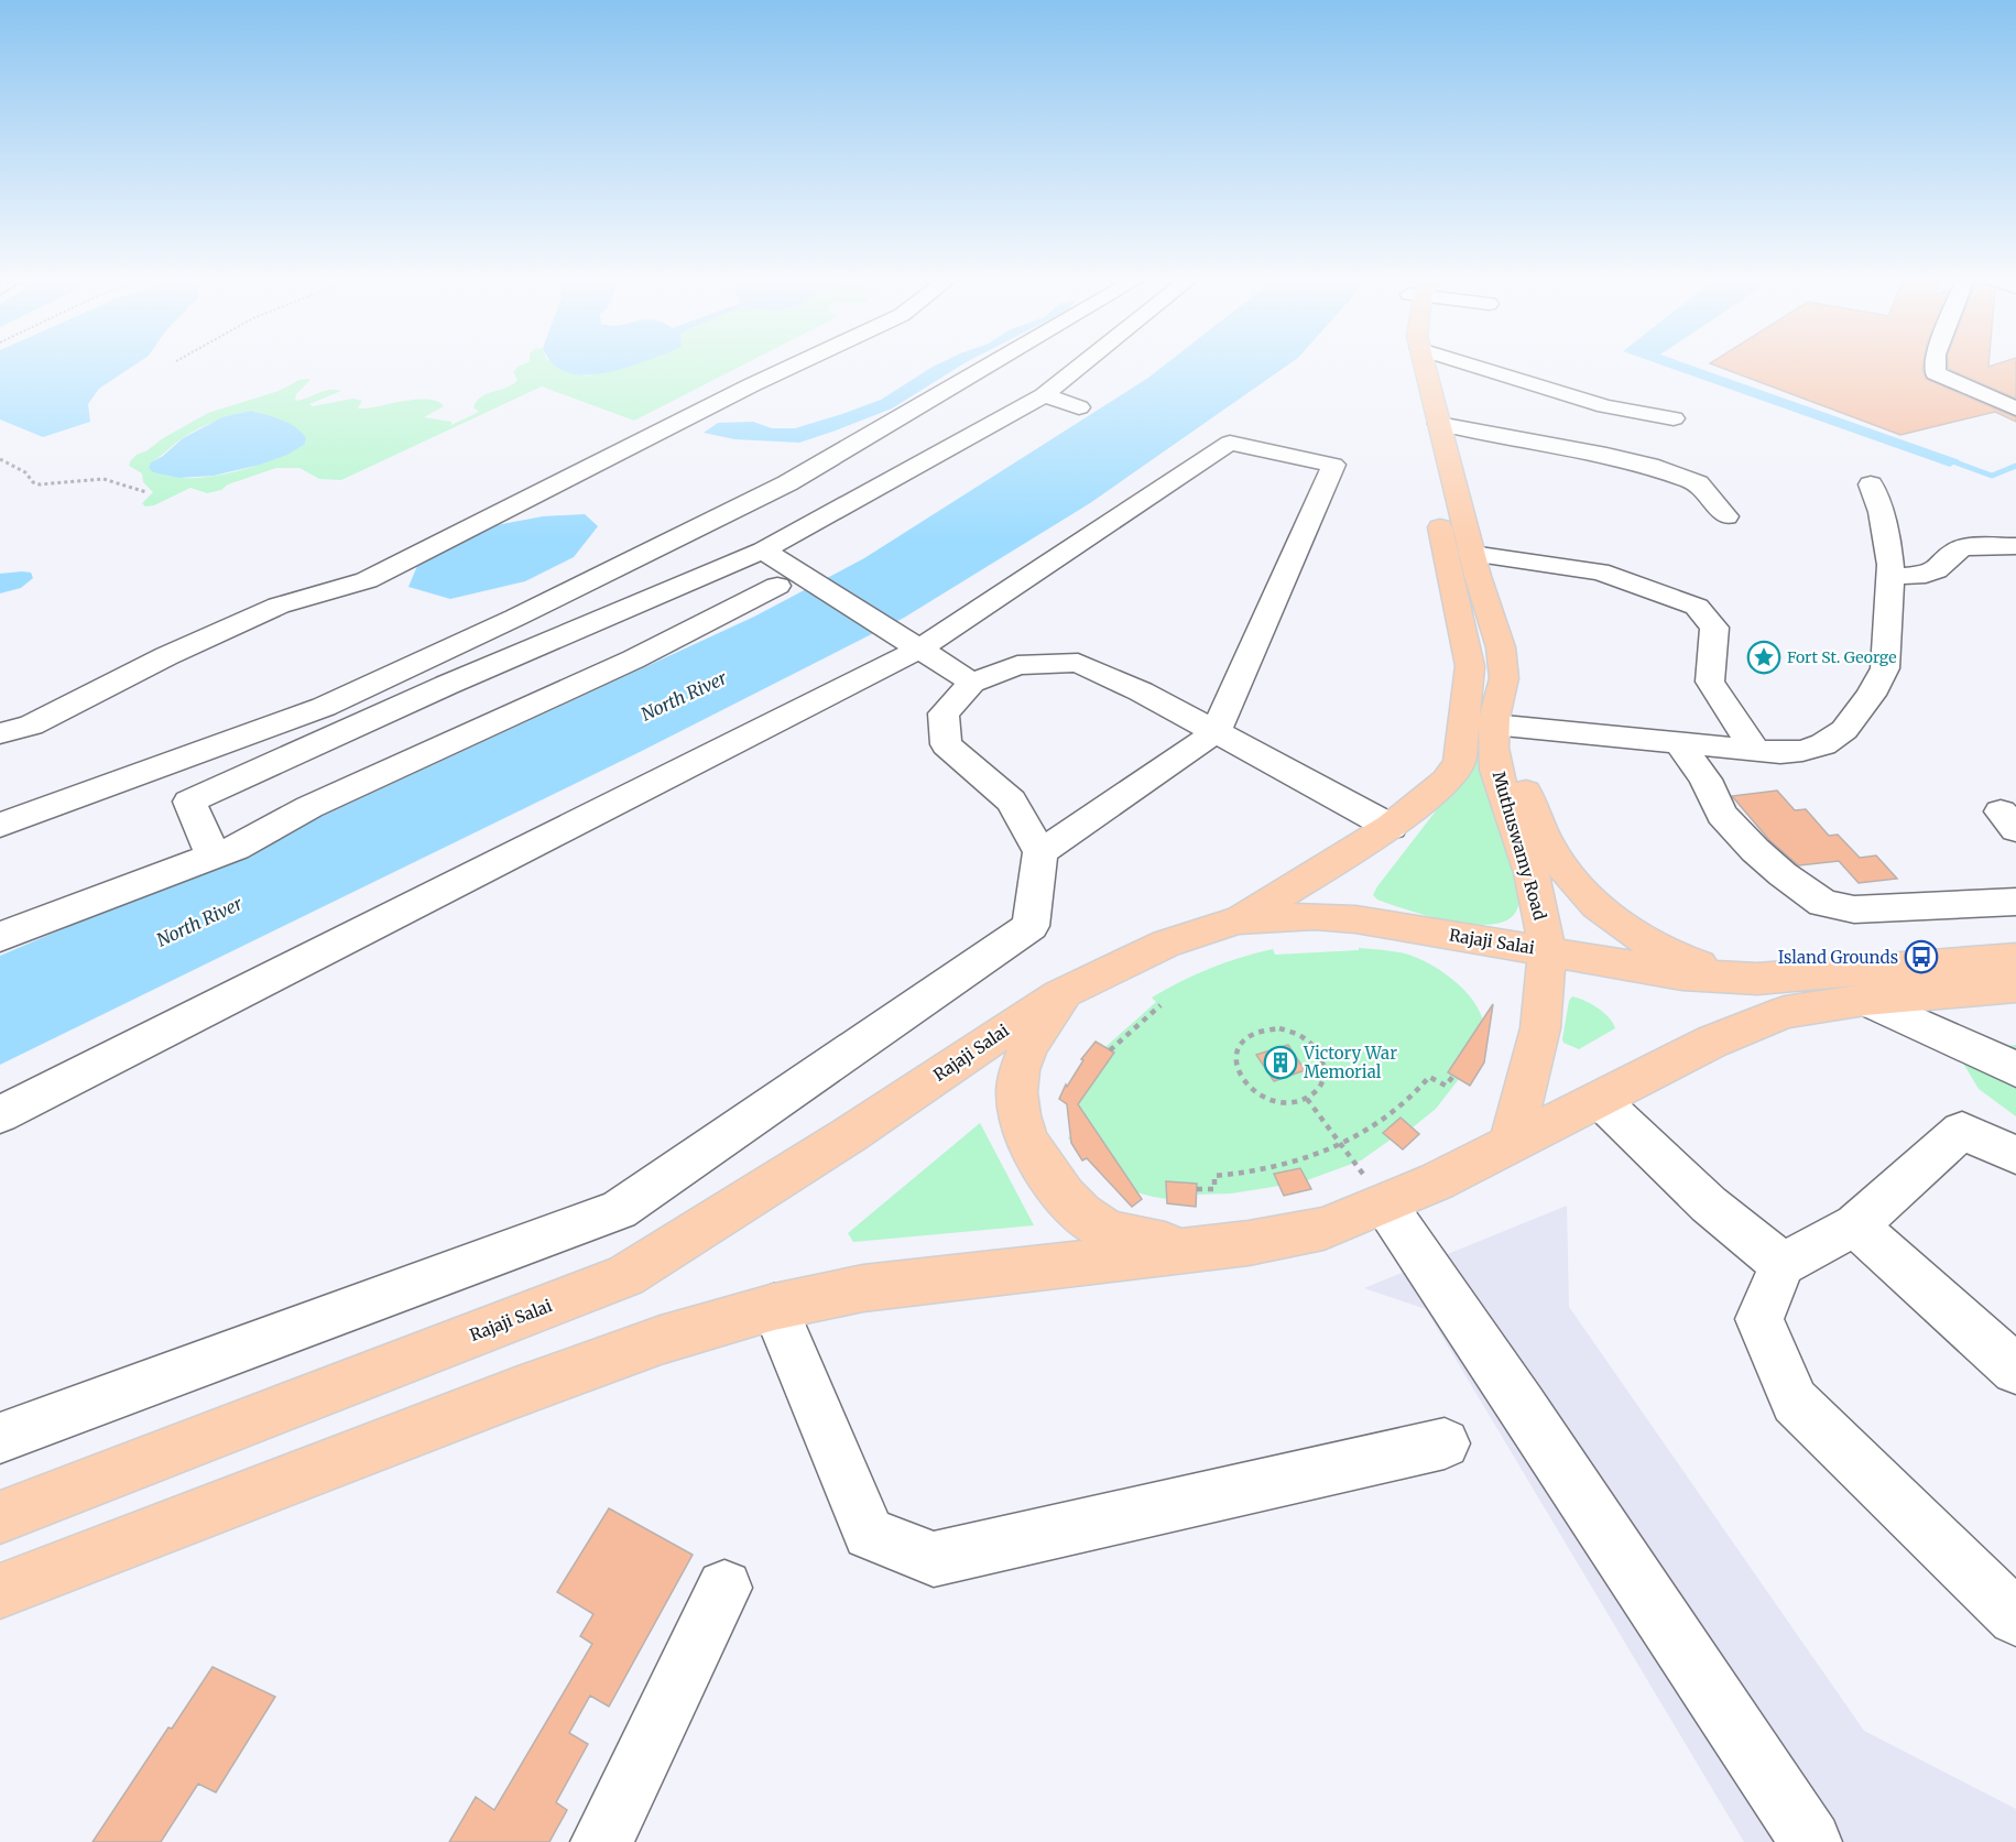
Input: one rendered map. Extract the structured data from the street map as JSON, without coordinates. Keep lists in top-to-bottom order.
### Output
{
  "streets": {
    "main road": ["Muthuswamy Road", "Rajaji Salai"]
  },
  "crossings": [
    ["Muthuswamy Road", "Rajaji Salai"]
  ],
  "water": ["North River"],
  "places": {
    "place": ["Fort St. George"],
    "bus stop": ["Island Grounds"],
    "building": ["Victory War Memorial"]
  }
}
